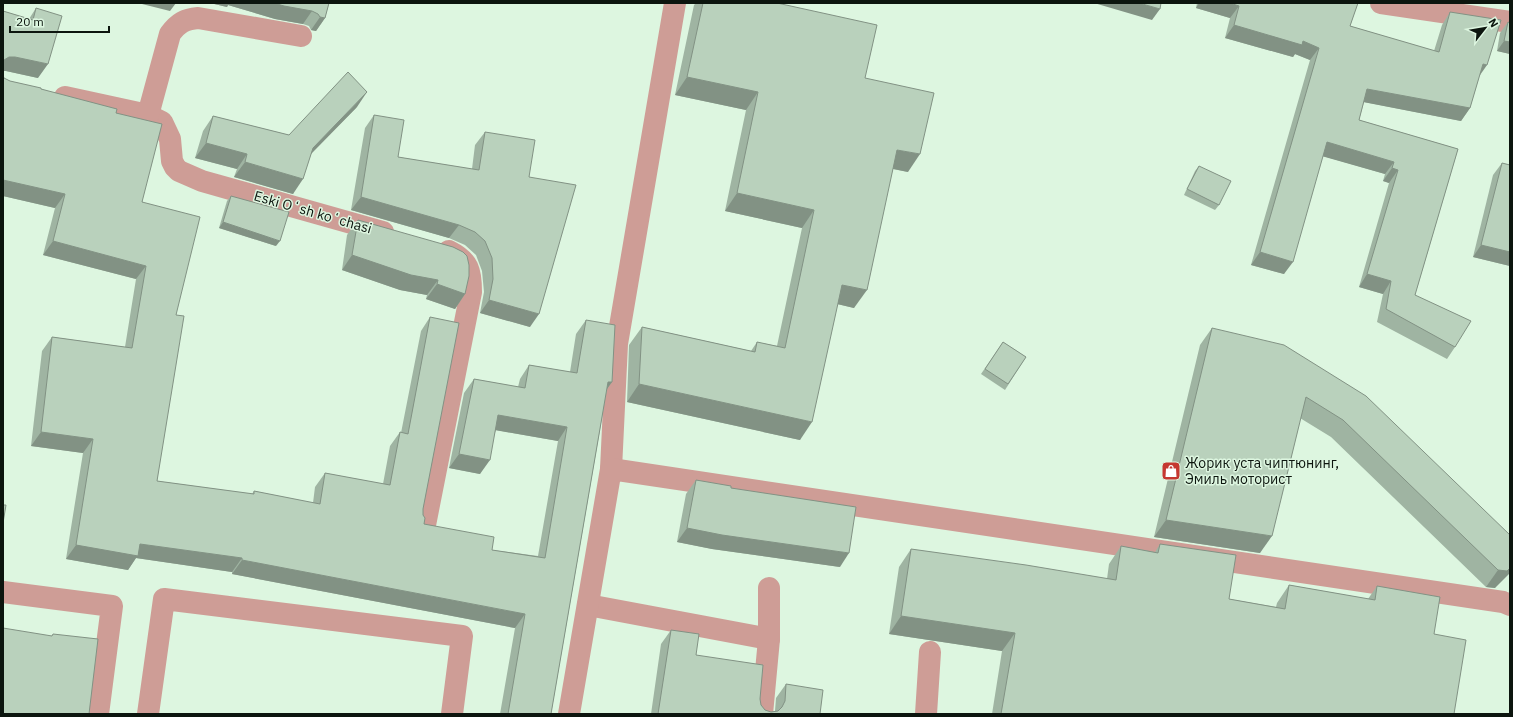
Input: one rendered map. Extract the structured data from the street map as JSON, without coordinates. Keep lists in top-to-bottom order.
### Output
{
  "streets": {
    "street": ["Eski Oʻsh koʻchasi"]
  },
  "places": {
    "shop": ["Жорик уста чиптюнинг, Эмиль моторист"]
  },
  "scale_bar": "20 m",
  "north": "top right"
}
